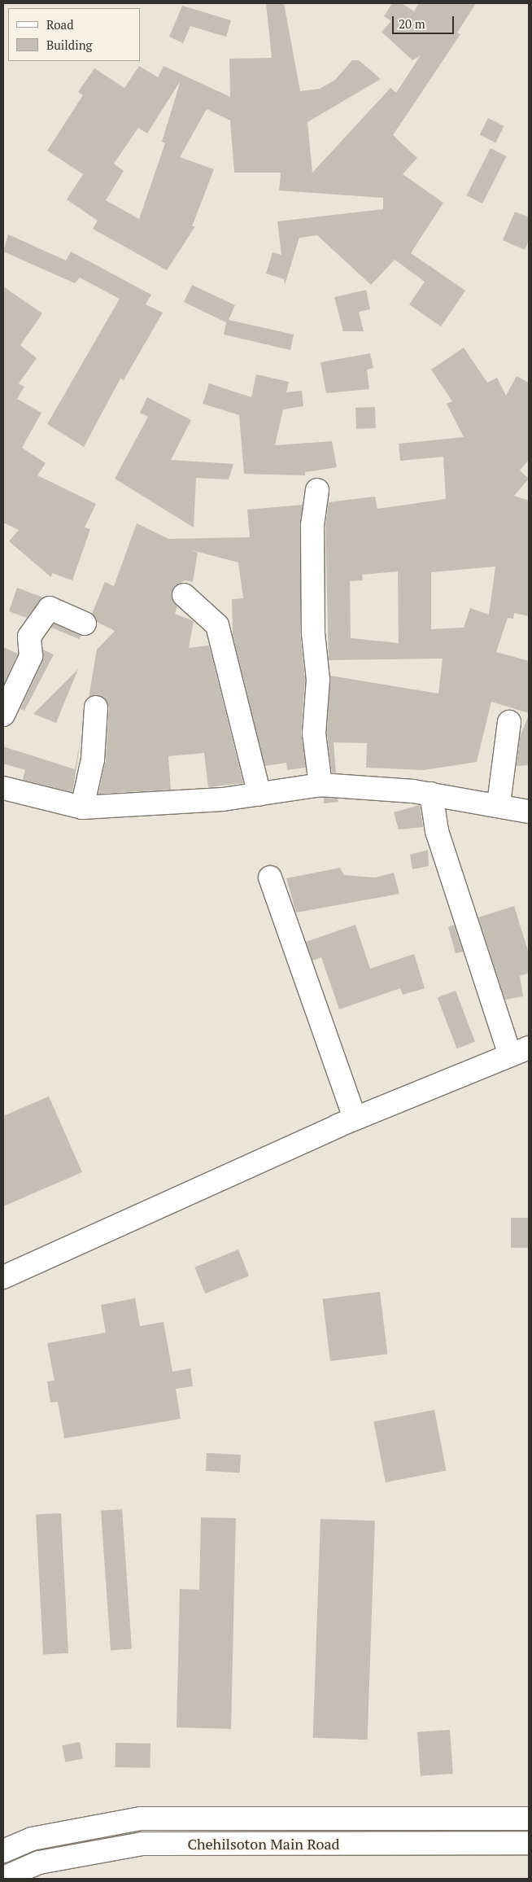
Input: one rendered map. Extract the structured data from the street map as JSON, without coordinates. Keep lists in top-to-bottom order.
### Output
{
  "streets": {
    "street": ["Chehilsoton Main Road"]
  },
  "legend": ["Road", "Building"],
  "scale_bar": "20 m"
}
